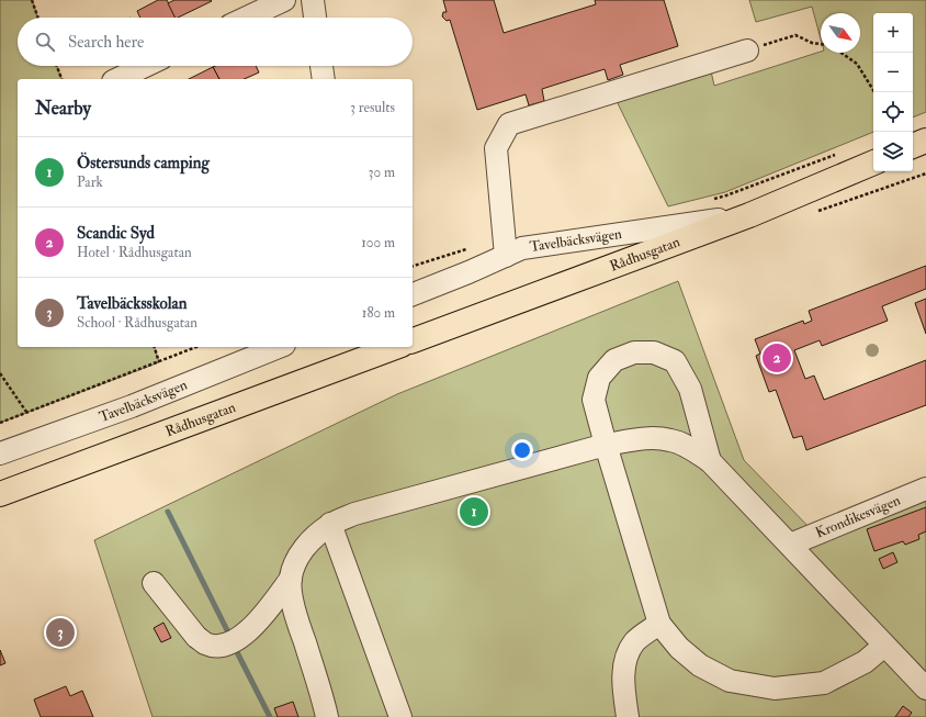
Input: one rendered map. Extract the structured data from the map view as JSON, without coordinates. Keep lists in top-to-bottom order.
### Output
{
  "streets": {
    "main road": ["Rådhusgatan"],
    "street": ["Tavelbäcksvägen", "Krondikesvägen"]
  },
  "crossings": [
    ["Tavelbäcksvägen", "Rådhusgatan"]
  ],
  "north": "bottom right",
  "page": {
    "map_buttons": ["+", "−"],
    "search": "Search here",
    "heading": ["Nearby", "3 results"],
    "list": [
      {
        "mark": "1",
        "name": "Östersunds camping",
        "note": "Park",
        "value": "30 m"
      },
      {
        "mark": "2",
        "name": "Scandic Syd",
        "note": "Hotel · Rådhusgatan",
        "value": "100 m"
      },
      {
        "mark": "3",
        "name": "Tavelbäcksskolan",
        "note": "School · Rådhusgatan",
        "value": "180 m"
      }
    ],
    "pins": ["2", "1", "3"]
  }
}
